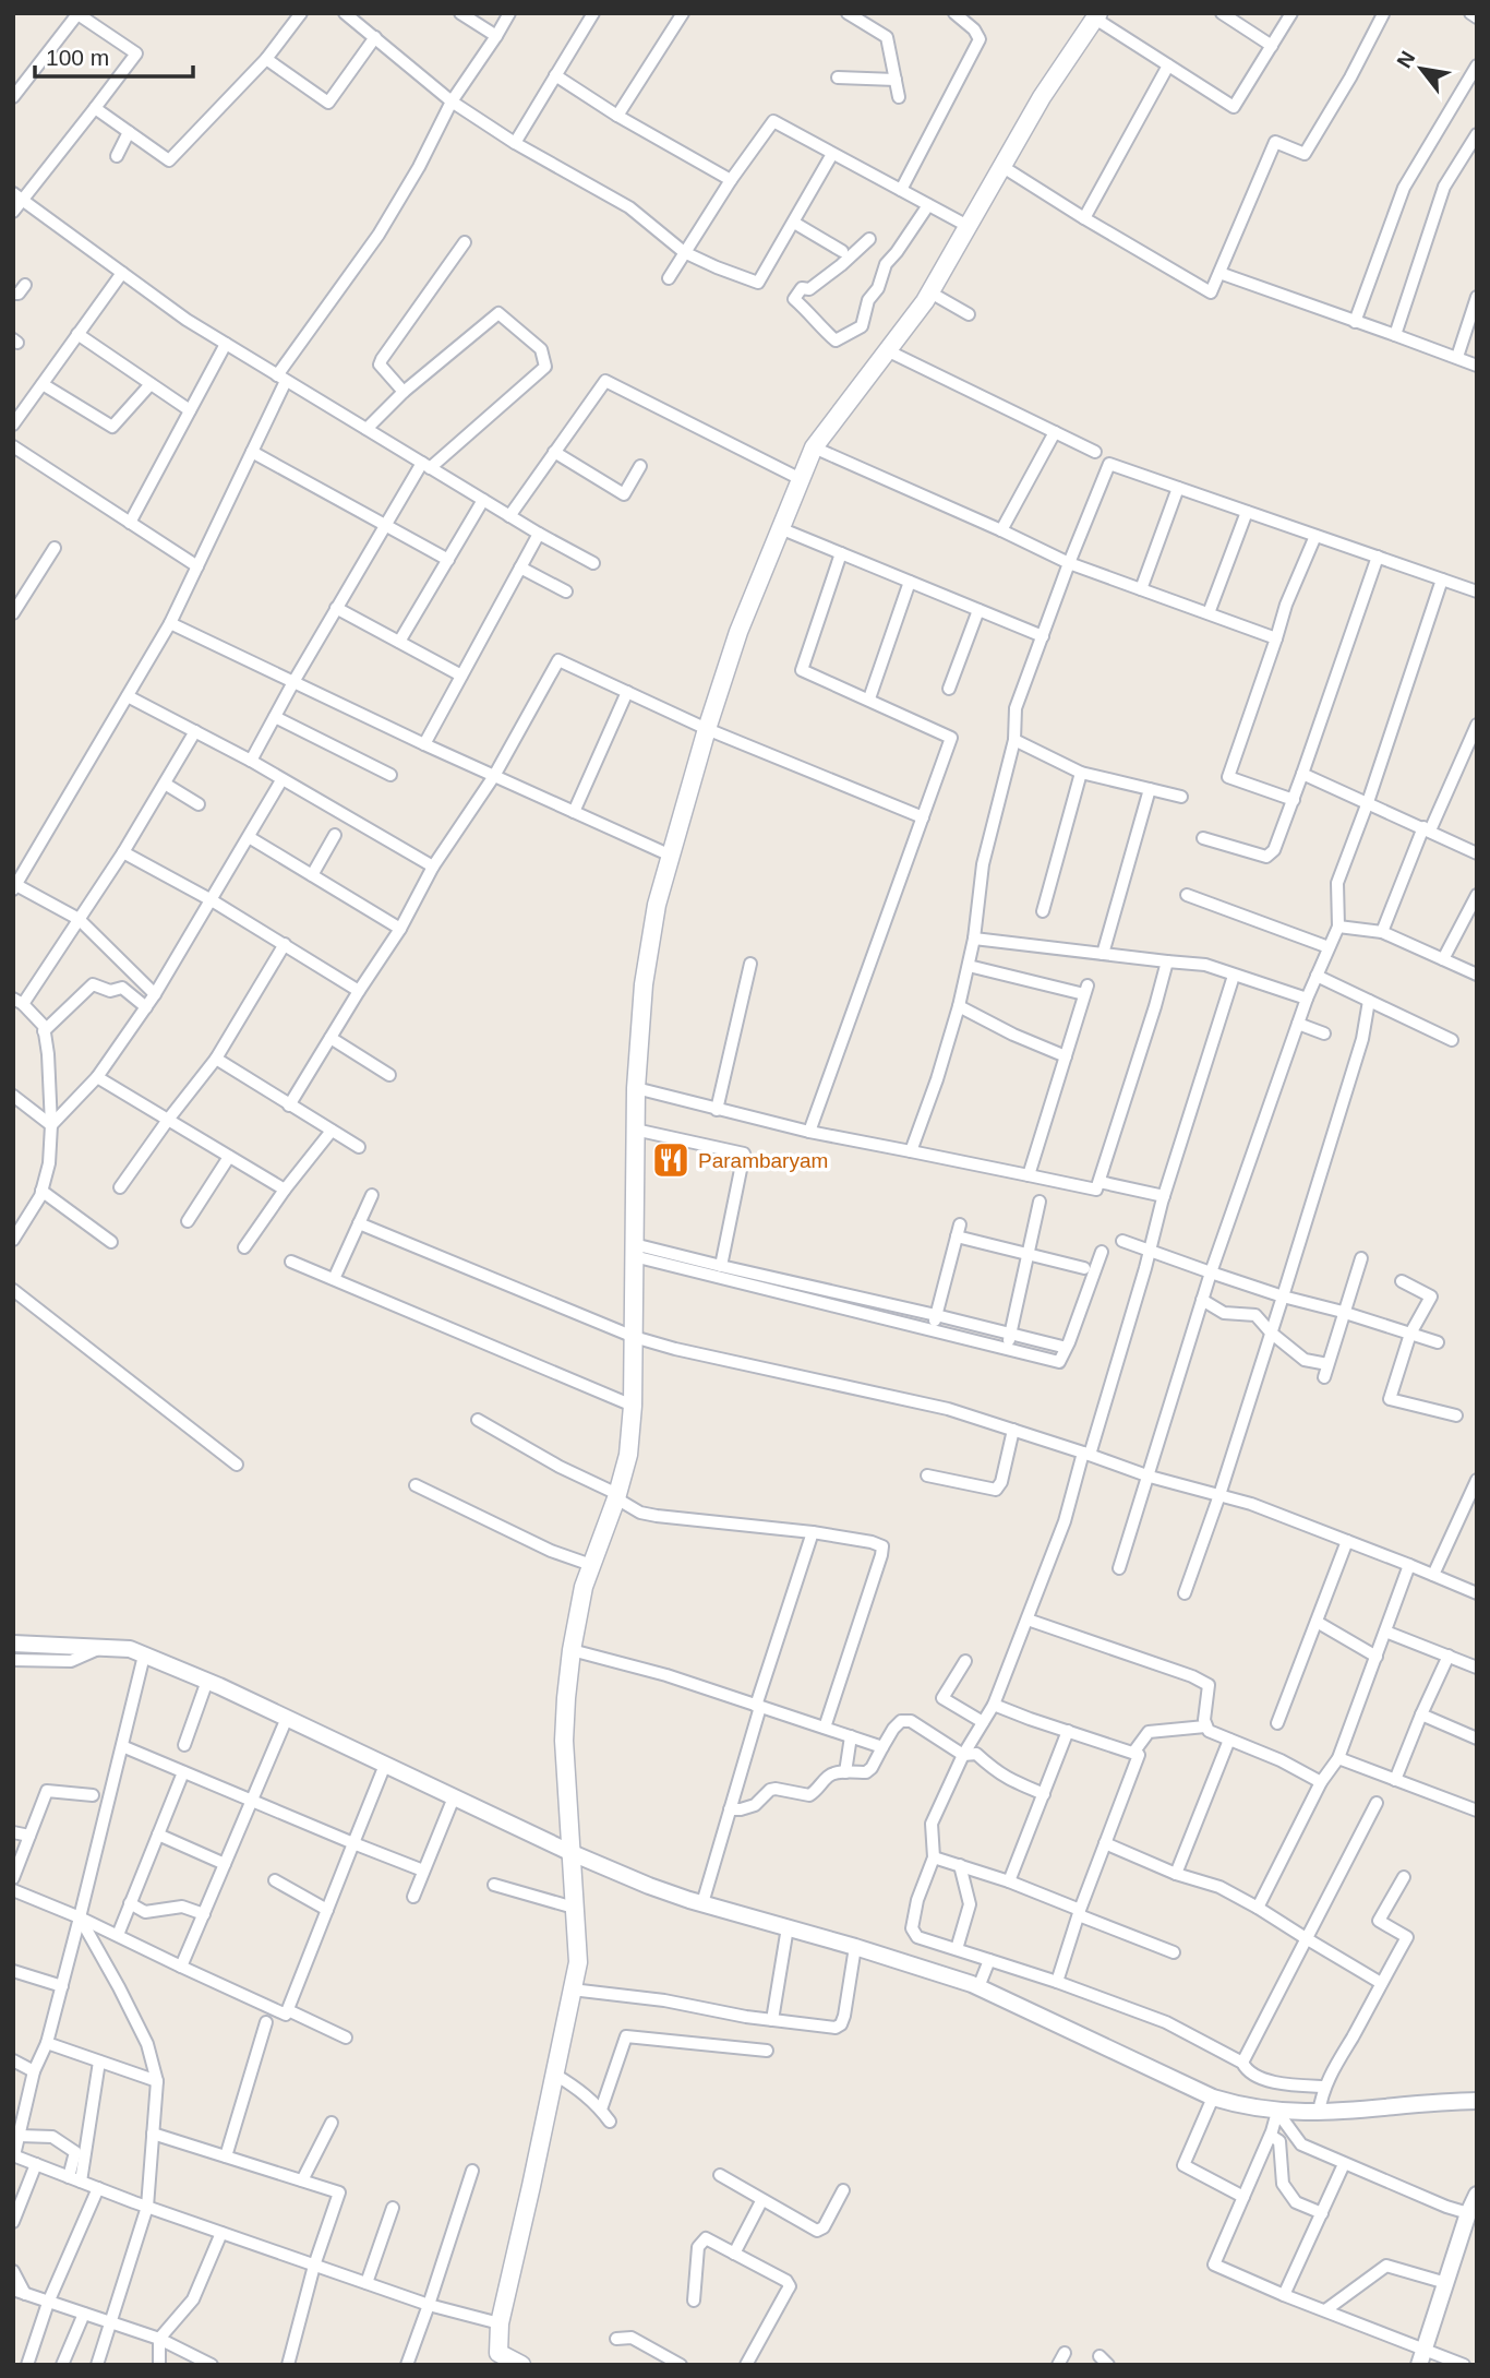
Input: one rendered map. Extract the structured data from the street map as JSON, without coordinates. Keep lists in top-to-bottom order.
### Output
{
  "places": {
    "restaurant": ["Parambaryam"]
  },
  "scale_bar": "100 m",
  "north": "top left"
}
